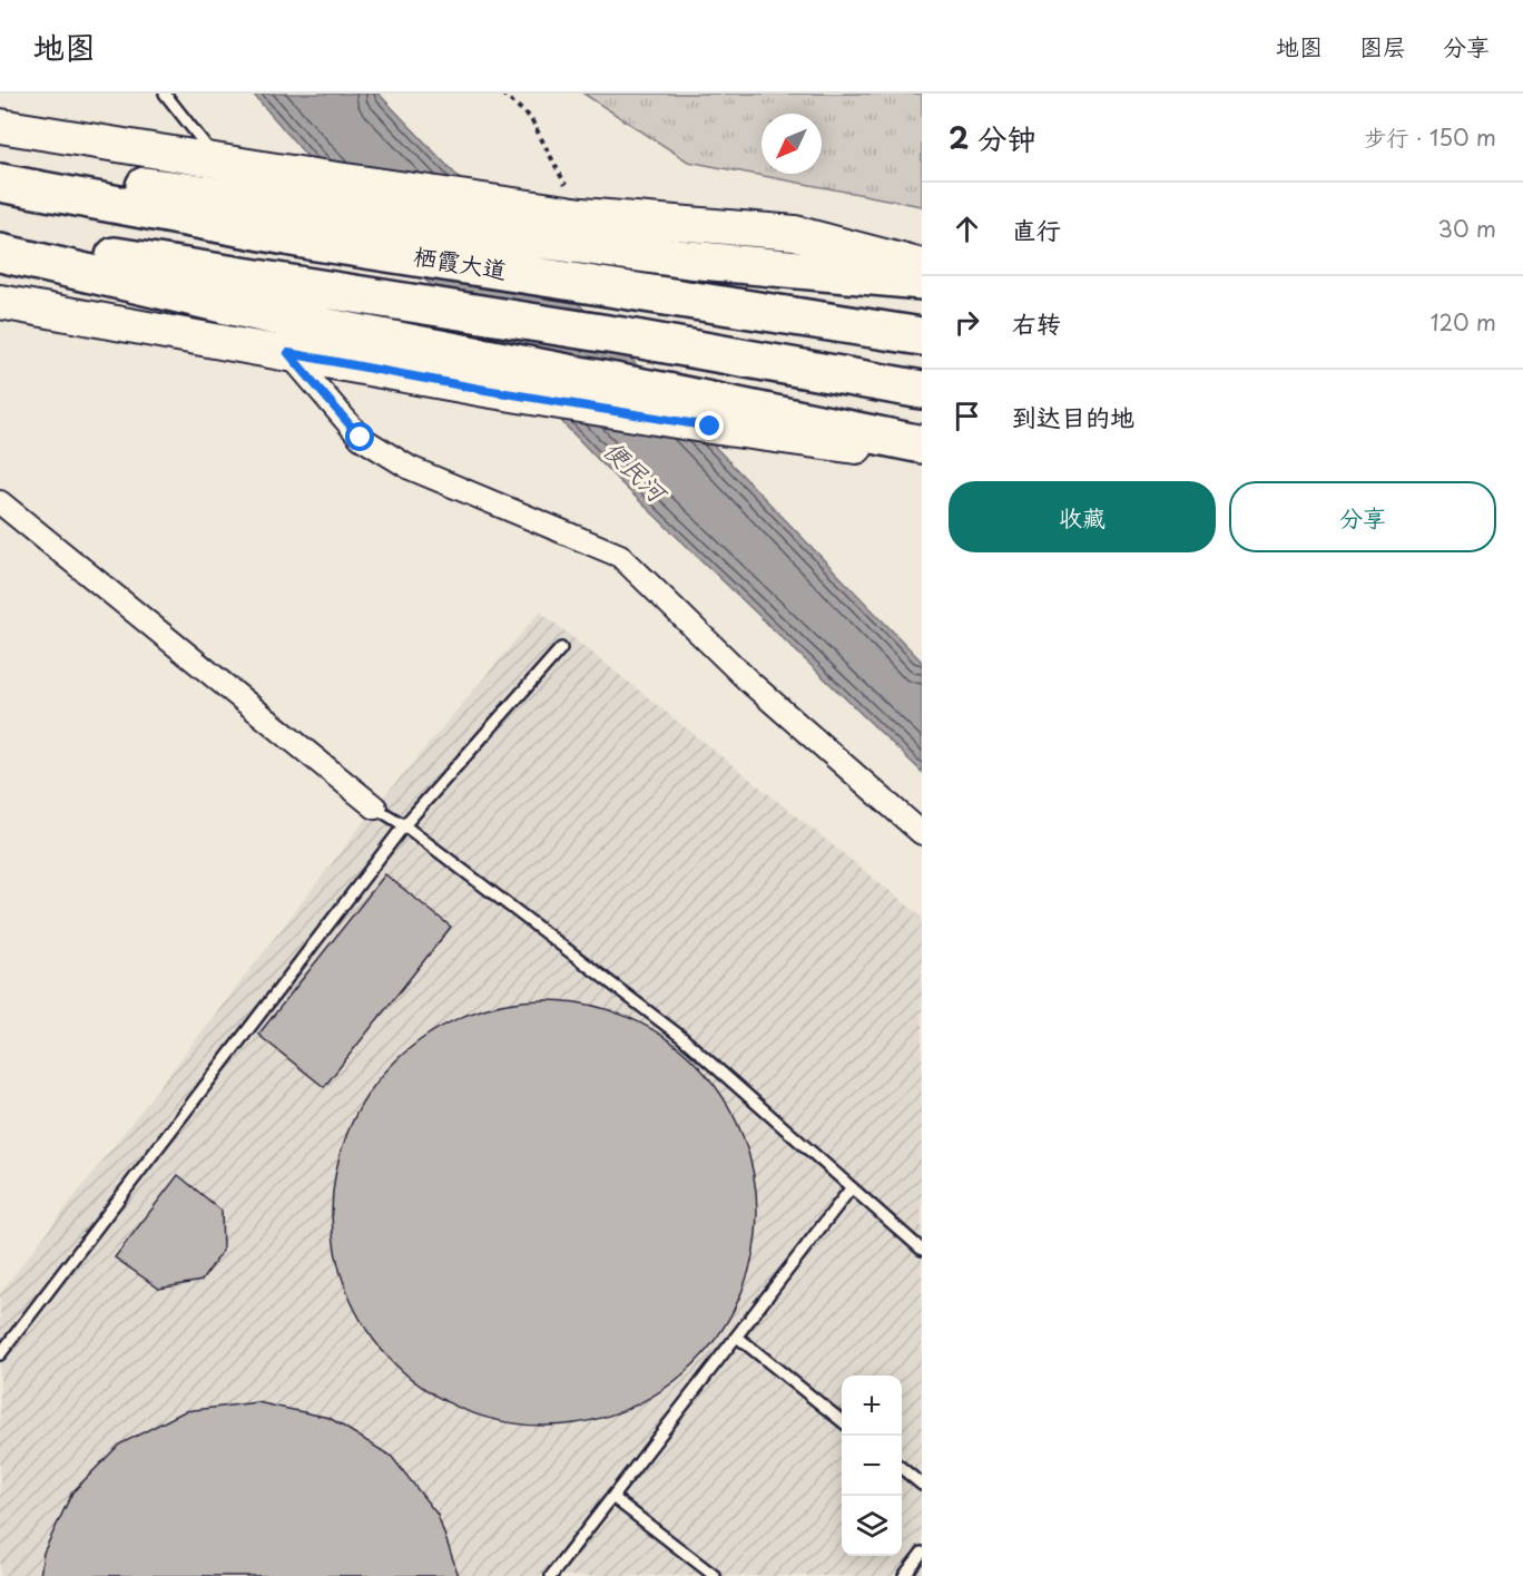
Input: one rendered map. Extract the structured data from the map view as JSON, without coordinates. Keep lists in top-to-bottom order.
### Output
{
  "streets": {
    "highway": ["栖霞大道"]
  },
  "water": ["便民河"],
  "north": "bottom left",
  "page": {
    "header": "地图",
    "nav": ["地图", "图层", "分享"],
    "heading": ["2 分钟", "步行 · 150 m"],
    "list": [
      ["直行", "30 m"],
      ["右转", "120 m"],
      "到达目的地"
    ],
    "buttons": ["收藏", "分享"],
    "map_buttons": ["+", "−"]
  }
}
